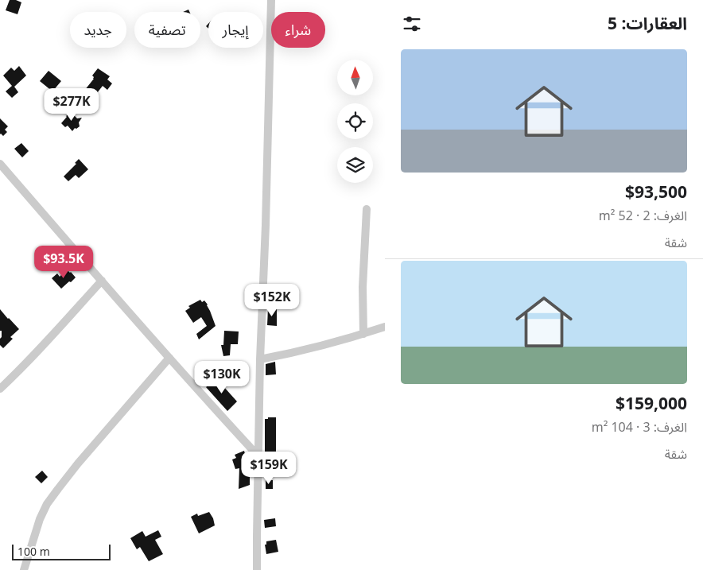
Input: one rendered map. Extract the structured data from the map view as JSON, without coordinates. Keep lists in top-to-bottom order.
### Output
{
  "scale_bar": "100 m",
  "north": "top",
  "page": {
    "heading": "العقارات: 5",
    "chip": [
      "شراء",
      "إيجار",
      "تصفية",
      "جديد"
    ],
    "list": [
      {
        "name": "$93,500",
        "note": "الغرف: 2 · 52 m² · شقة"
      },
      {
        "name": "$159,000",
        "note": "الغرف: 3 · 104 m² · شقة"
      }
    ],
    "price": [
      "$277K",
      "$93.5K",
      "$152K",
      "$130K",
      "$159K"
    ],
    "scale": "100 m"
  }
}
